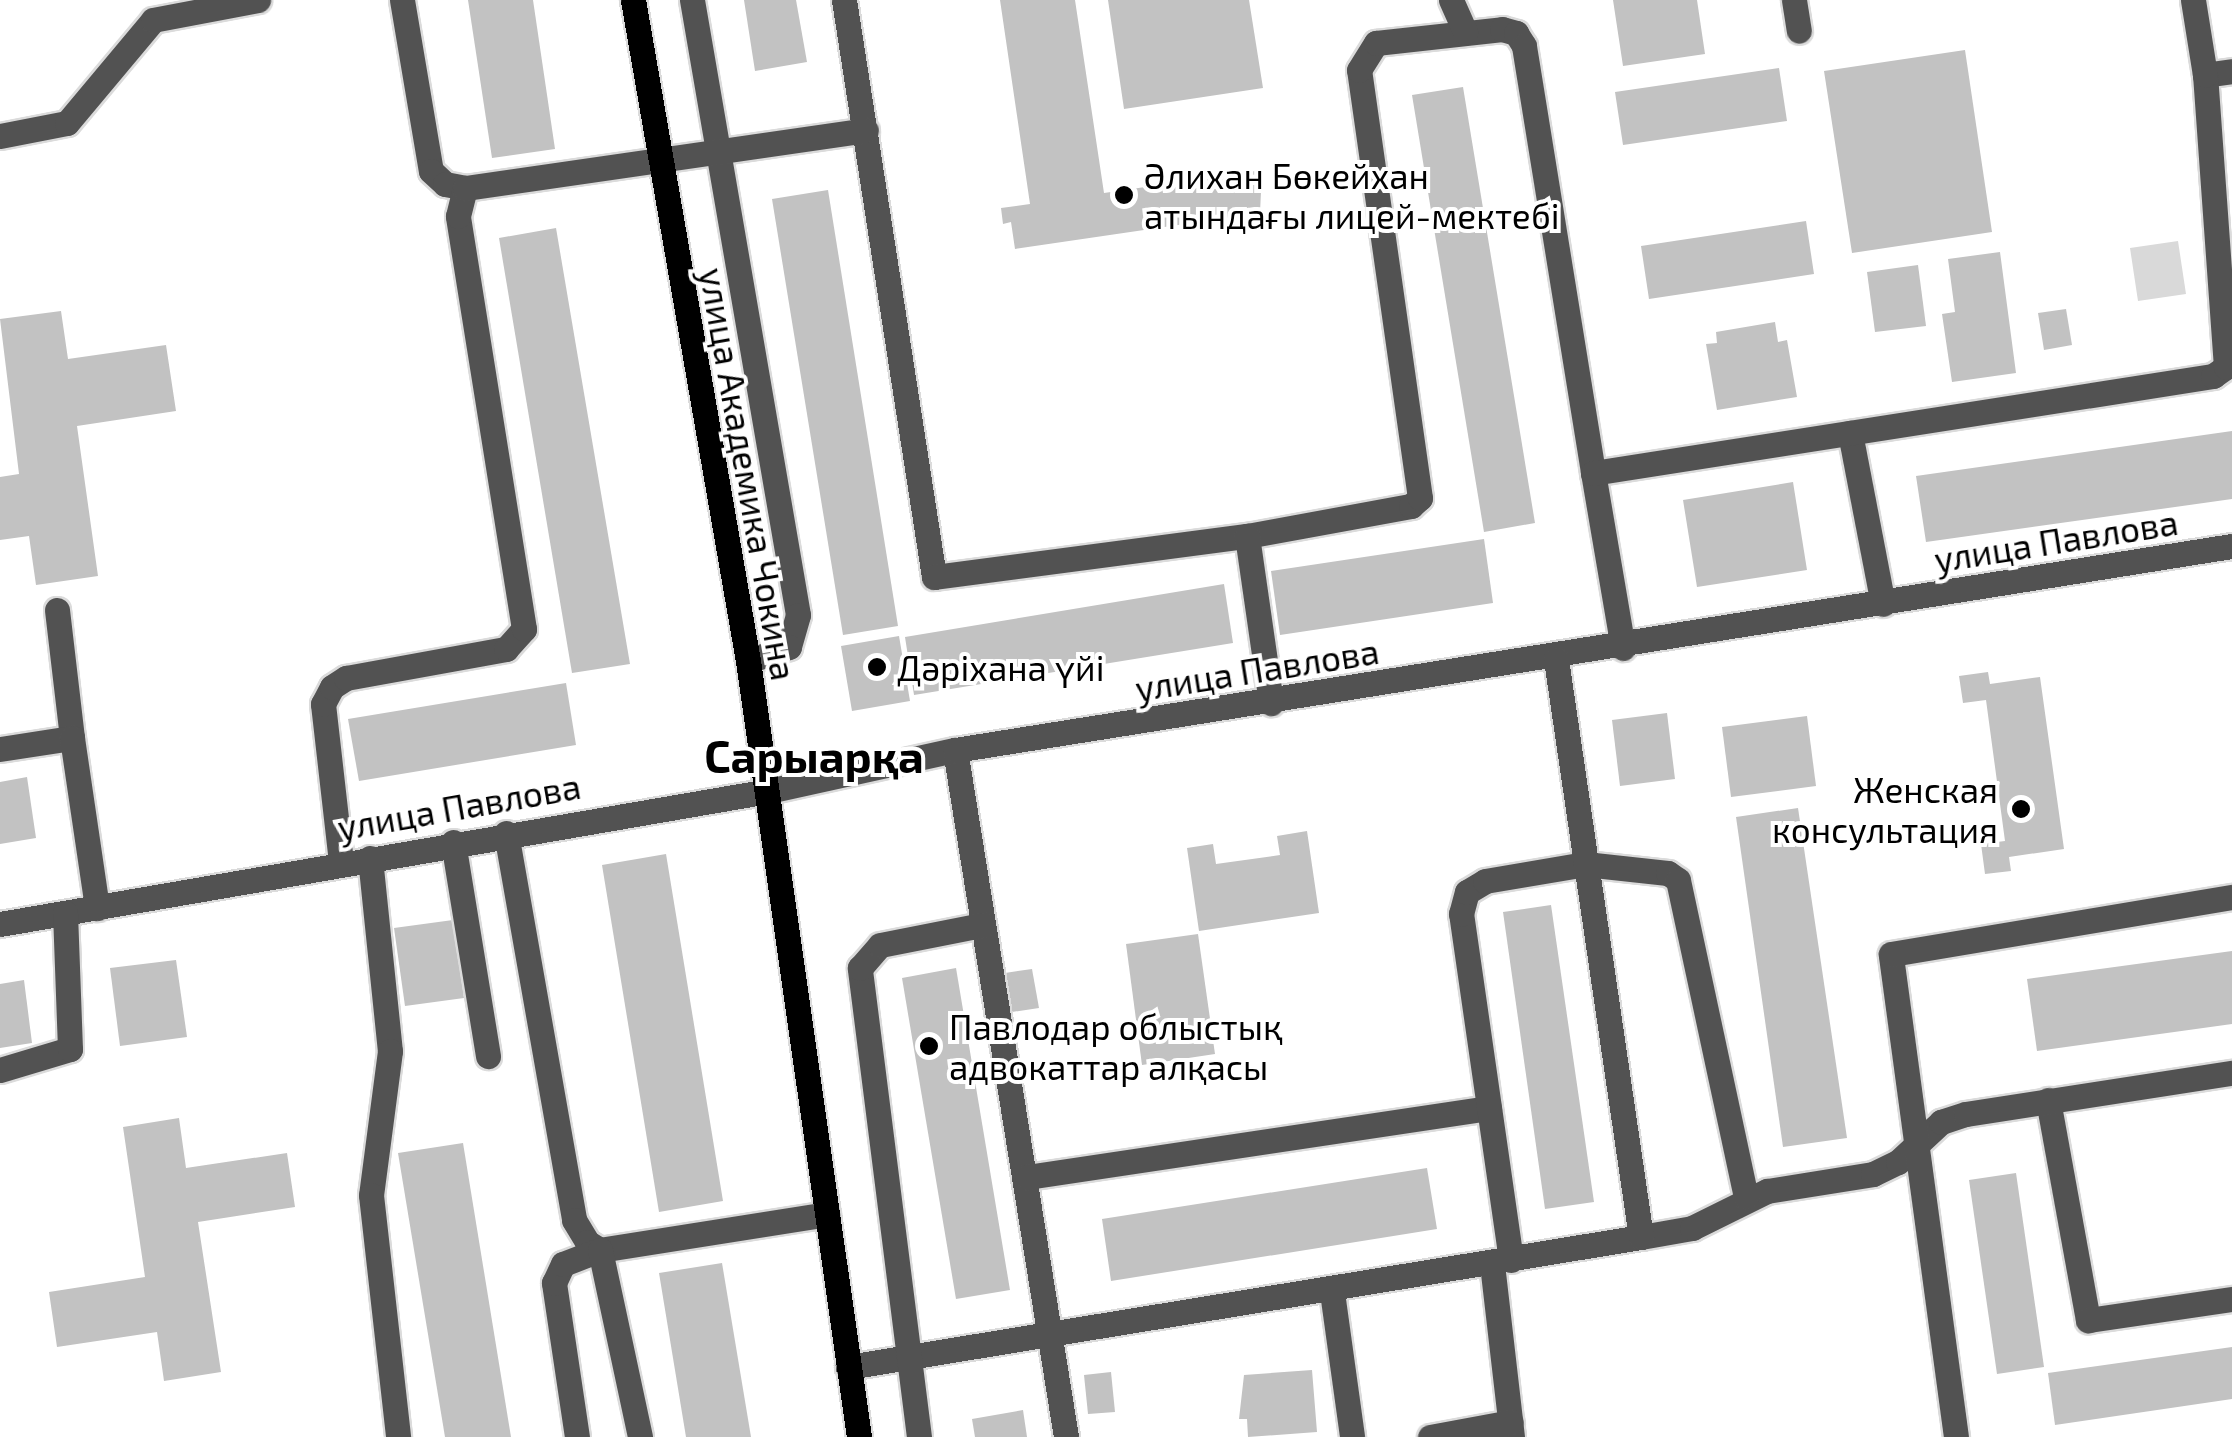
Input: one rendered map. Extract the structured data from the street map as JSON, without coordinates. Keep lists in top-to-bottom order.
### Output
{
  "streets": {
    "main road": ["улица Академика Чокина"],
    "street": ["улица Павлова"]
  },
  "crossings": [
    ["улица Академика Чокина", "улица Павлова"]
  ],
  "districts": ["Сарыарқа"],
  "places": [
    "Әлихан Бөкейхан атындағы лицей-мектебі",
    "Дәріхана үйі",
    "Женская консультация",
    "Павлодар облыстық адвокаттар алқасы"
  ]
}
